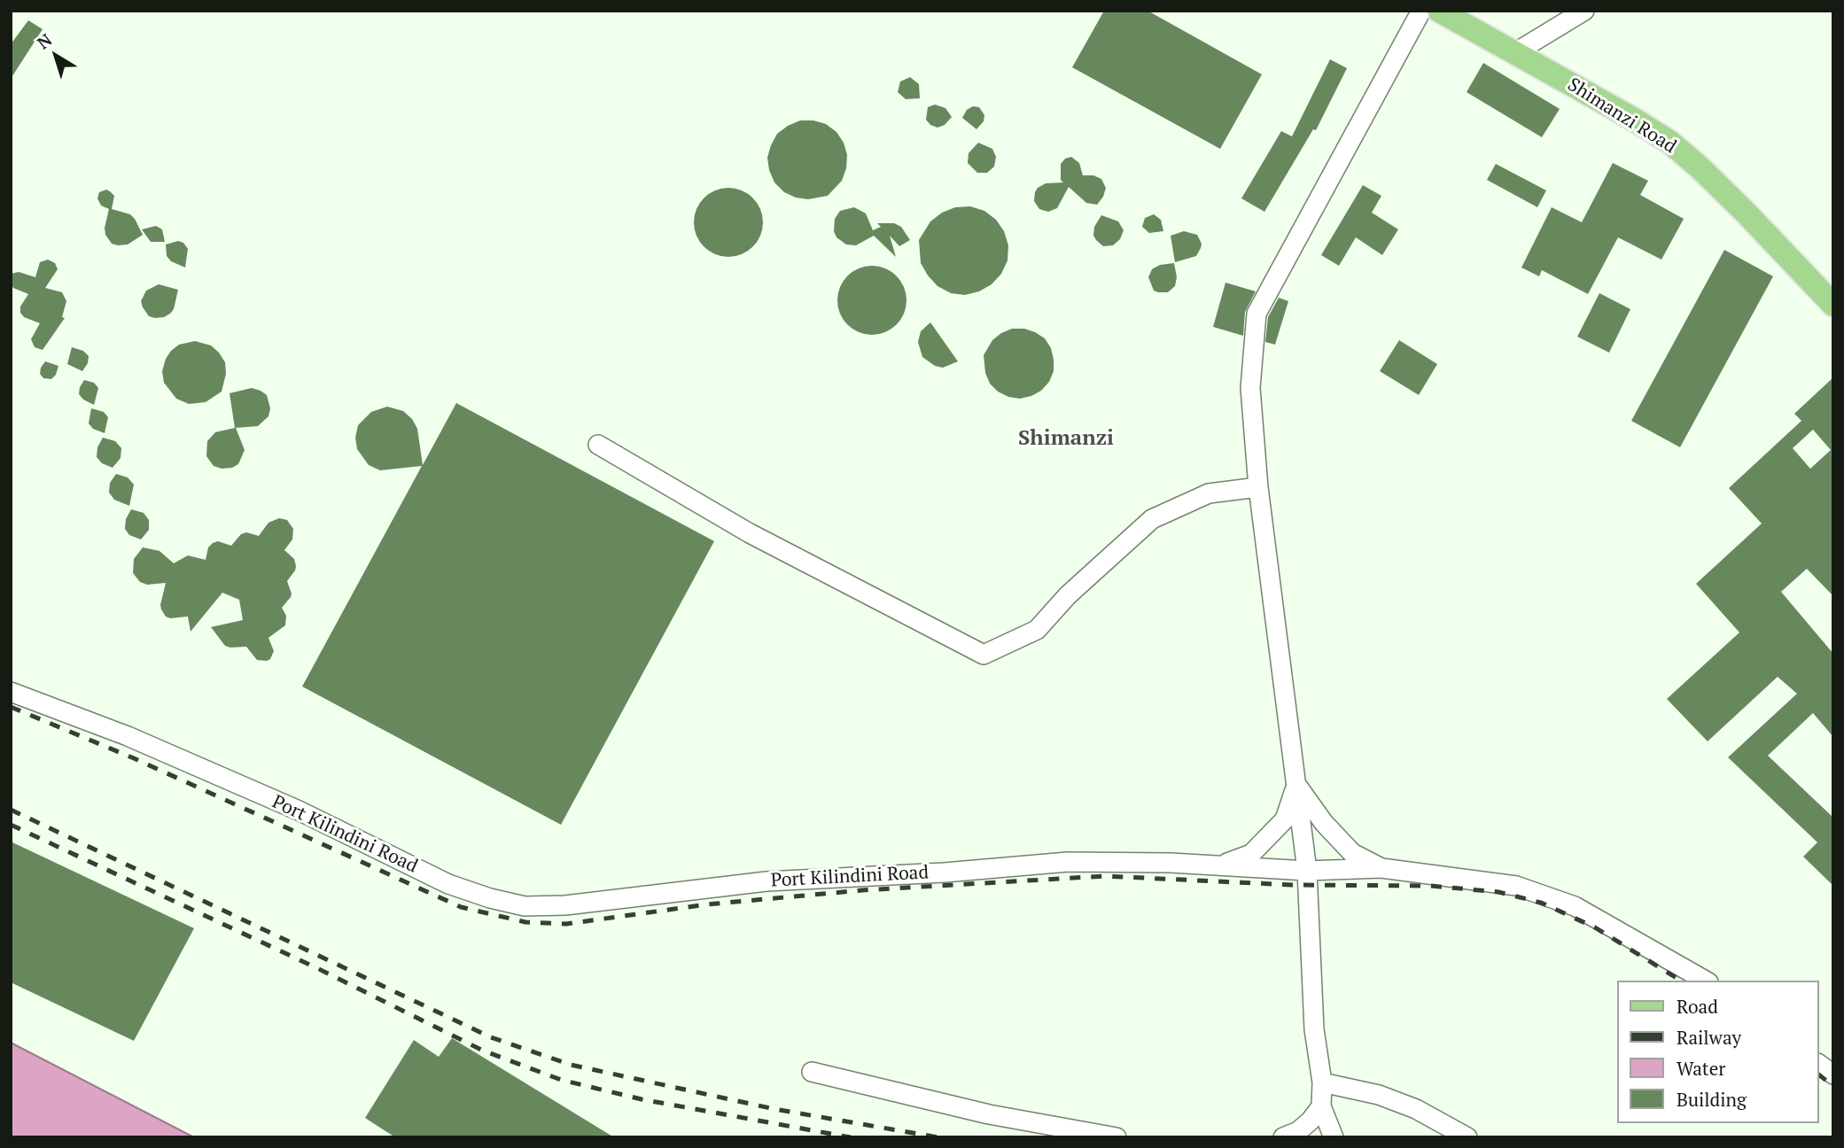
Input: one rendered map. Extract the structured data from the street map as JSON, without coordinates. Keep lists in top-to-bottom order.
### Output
{
  "streets": {
    "main road": ["Shimanzi Road"],
    "lane": ["Port Kilindini Road"]
  },
  "districts": ["Shimanzi"],
  "legend": [
    "Road",
    "Railway",
    "Water",
    "Building"
  ],
  "north": "top left"
}
